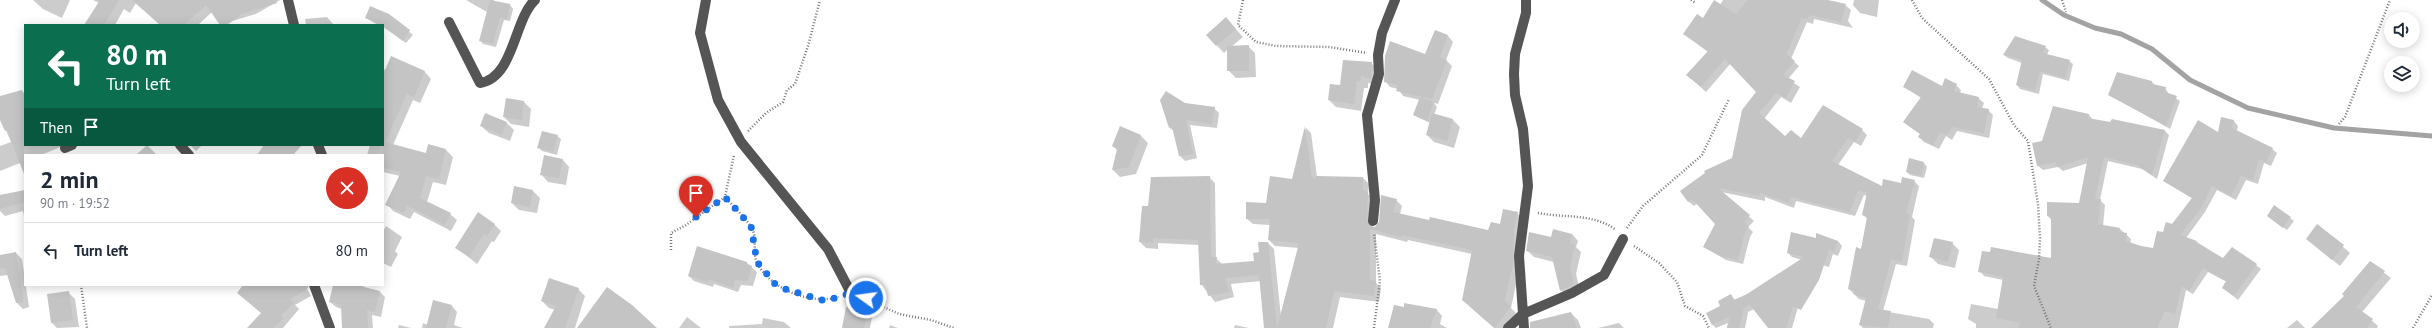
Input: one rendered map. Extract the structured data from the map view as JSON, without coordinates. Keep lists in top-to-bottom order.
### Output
{
  "page": {
    "turn": ["80 m", "Turn left"],
    "then": "Then",
    "heading": ["2 min", "90 m · 19:52"],
    "list": [
      {
        "name": "Turn left",
        "value": "80 m"
      }
    ]
  }
}
